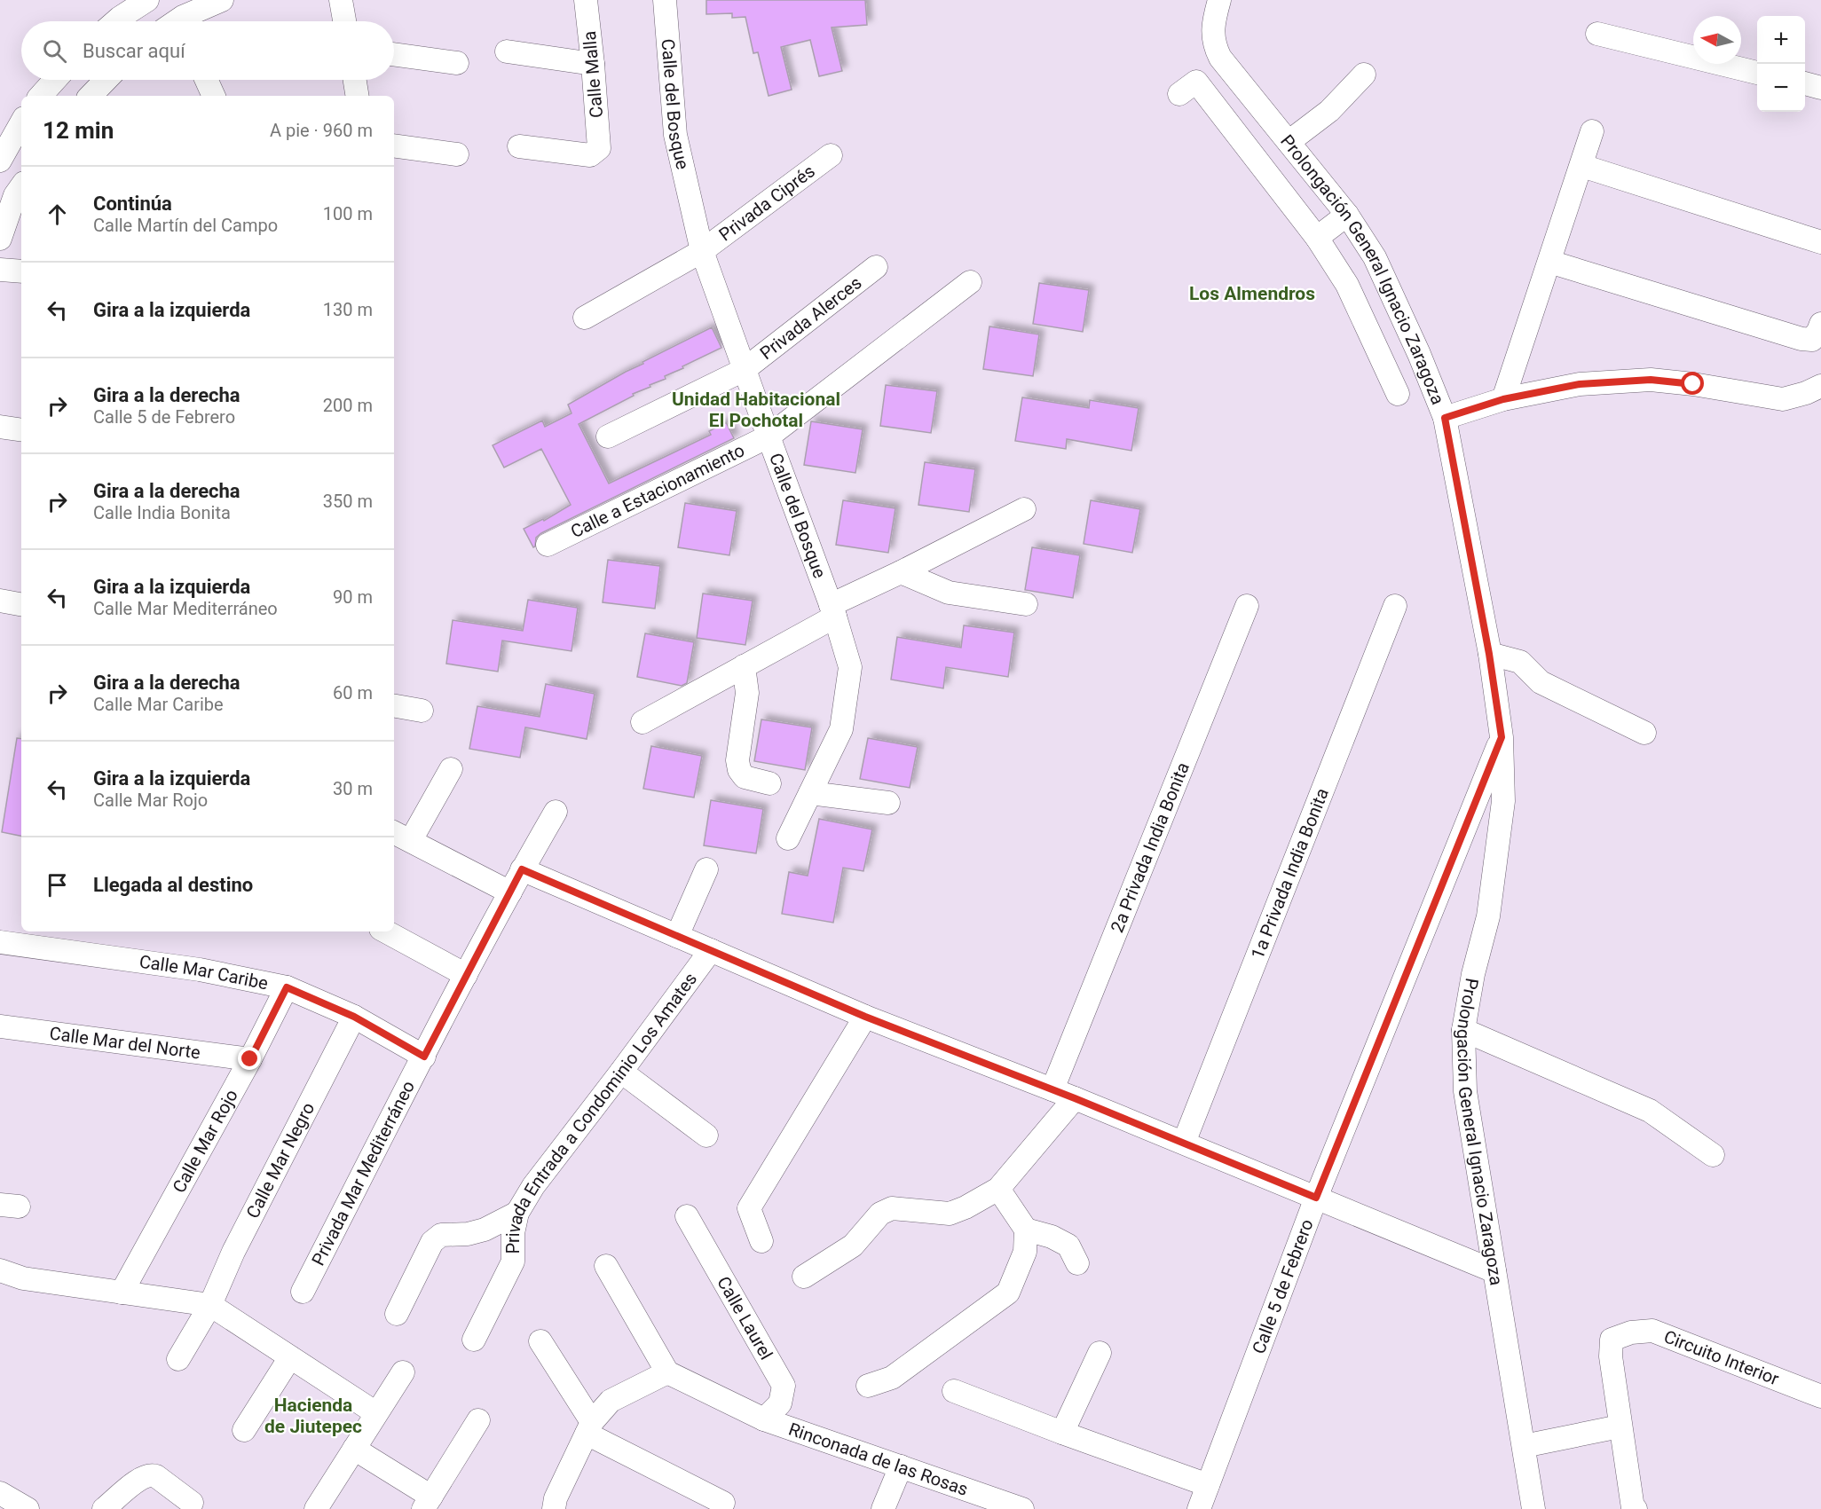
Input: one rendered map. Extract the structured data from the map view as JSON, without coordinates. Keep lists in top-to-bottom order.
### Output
{
  "streets": {
    "street": [
      "Calle Malla",
      "Calle del Bosque",
      "Privada Ciprés",
      "Prolongación General Ignacio Zaragoza",
      "Privada Alerces",
      "Calle a Estacionamiento",
      "2a Privada India Bonita",
      "1a Privada India Bonita",
      "Calle Mar Caribe",
      "Calle Mar del Norte",
      "Privada Entrada a Condominio Los Amates",
      "Calle Mar Rojo",
      "Calle Mar Negro",
      "Privada Mar Mediterráneo",
      "Calle 5 de Febrero",
      "Calle Laurel",
      "Circuito Interior",
      "Rinconada de las Rosas"
    ]
  },
  "crossings": [
    ["Calle del Bosque", "Privada Ciprés"],
    ["Calle del Bosque", "Privada Alerces"],
    ["Calle del Bosque", "Calle a Estacionamiento"],
    ["Prolongación General Ignacio Zaragoza", "Calle 5 de Febrero"],
    ["Calle Mar Caribe", "Calle Mar Rojo"],
    ["Calle Mar Caribe", "Calle Mar Negro"],
    ["Calle Mar Caribe", "Privada Mar Mediterráneo"],
    ["Calle Mar del Norte", "Calle Mar Rojo"],
    ["Calle Laurel", "Rinconada de las Rosas"]
  ],
  "districts": ["Los Almendros", "Unidad Habitacional El Pochotal", "Hacienda de Jiutepec"],
  "north": "left",
  "page": {
    "map_buttons": ["+", "−"],
    "search": "Buscar aquí",
    "heading": ["12 min", "A pie · 960 m"],
    "list": [
      ["Continúa", "Calle Martín del Campo", "100 m"],
      ["Gira a la izquierda", "130 m"],
      ["Gira a la derecha", "Calle 5 de Febrero", "200 m"],
      ["Gira a la derecha", "Calle India Bonita", "350 m"],
      ["Gira a la izquierda", "Calle Mar Mediterráneo", "90 m"],
      ["Gira a la derecha", "Calle Mar Caribe", "60 m"],
      ["Gira a la izquierda", "Calle Mar Rojo", "30 m"],
      "Llegada al destino"
    ]
  }
}
